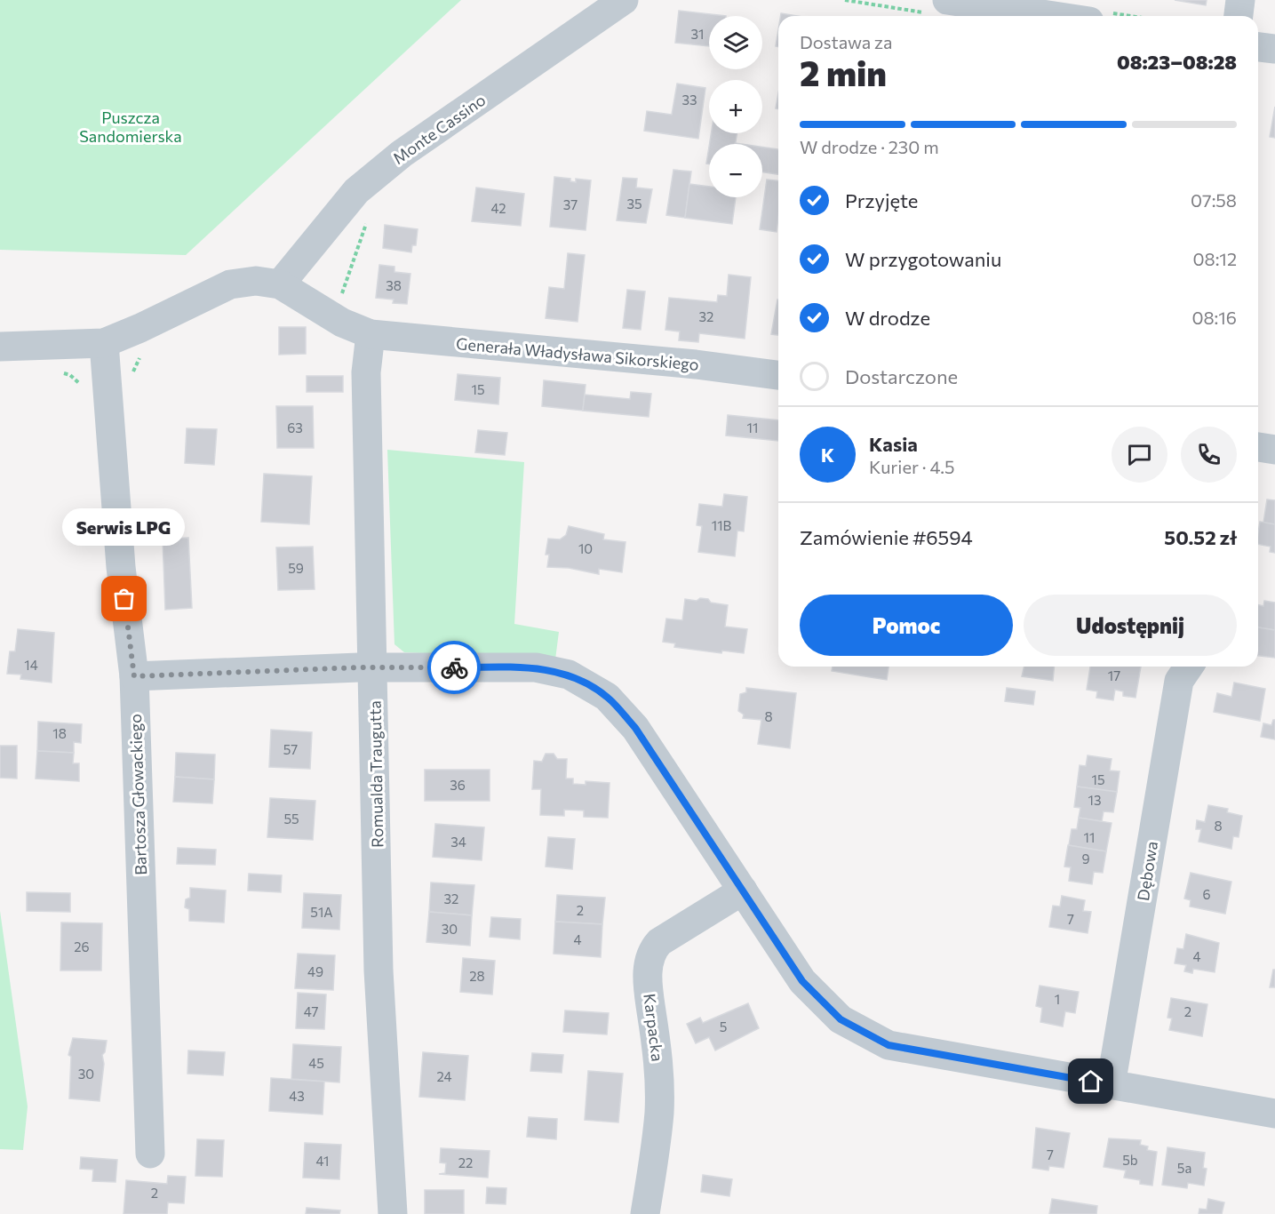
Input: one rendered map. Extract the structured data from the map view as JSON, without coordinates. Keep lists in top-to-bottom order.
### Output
{
  "streets": {
    "street": [
      "Monte Cassino",
      "Generała Władysława Sikorskiego",
      "Romualda Traugutta",
      "Bartosza Głowackiego",
      "Dębowa",
      "Karpacka"
    ]
  },
  "crossings": [
    ["Monte Cassino", "Generała Władysława Sikorskiego"],
    ["Generała Władysława Sikorskiego", "Romualda Traugutta"]
  ],
  "parks": ["Puszcza Sandomierska"],
  "places": ["Serwis LPG"],
  "house_numbers": [
    "31",
    "33",
    "35",
    "37",
    "42",
    "38",
    "32",
    "15",
    "63",
    "11",
    "11B",
    "10",
    "59",
    "14",
    "17",
    "8",
    "18",
    "57",
    "15",
    "36",
    "13",
    "55",
    "8",
    "11",
    "34",
    "9",
    "6",
    "32",
    "2",
    "51A",
    "7",
    "30",
    "4",
    "26",
    "4",
    "49",
    "28",
    "1",
    "47",
    "2",
    "5",
    "45",
    "30",
    "24",
    "43",
    "7",
    "5b",
    "41",
    "22",
    "5a",
    "2"
  ],
  "page": {
    "map_buttons": ["+", "−"],
    "heading": ["2 min", "Dostawa za", "08:23–08:28"],
    "panel": [
      "Kasia",
      "Kurier · 4.5",
      "Zamówienie #6594",
      "50.52 zł"
    ],
    "bar": "W drodze · 230 m",
    "list": [
      ["Przyjęte", "07:58"],
      ["W przygotowaniu", "08:12"],
      ["W drodze", "08:16"],
      "Dostarczone"
    ],
    "round": "K",
    "bubble": "Serwis LPG",
    "buttons": ["Pomoc", "Udostępnij"]
  }
}
